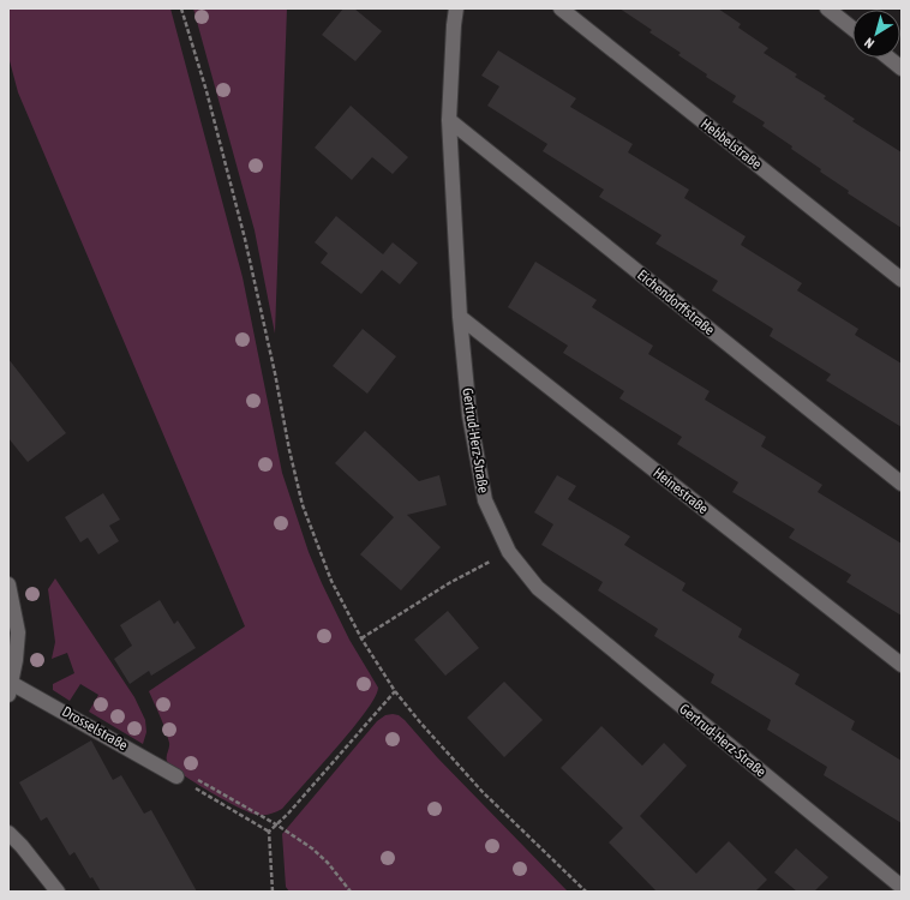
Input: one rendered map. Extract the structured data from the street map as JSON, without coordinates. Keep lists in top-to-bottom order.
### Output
{
  "streets": {
    "street": [
      "Hebbelstraße",
      "Eichendorffstraße",
      "Gertrud-Herz-Straße",
      "Heinestraße",
      "Drosselstraße"
    ]
  },
  "crossings": [
    ["Eichendorffstraße", "Gertrud-Herz-Straße"],
    ["Gertrud-Herz-Straße", "Heinestraße"]
  ],
  "north": "bottom left"
}
